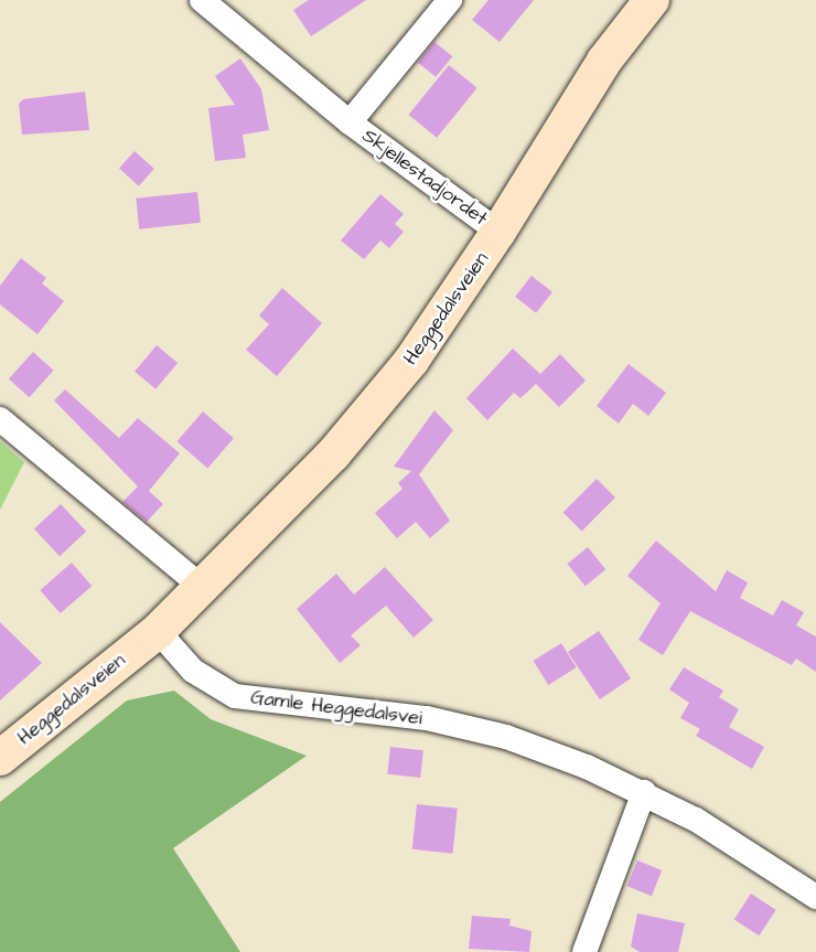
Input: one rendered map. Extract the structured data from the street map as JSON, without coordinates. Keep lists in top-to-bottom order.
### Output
{
  "streets": {
    "main road": ["Heggedalsveien"],
    "street": ["Skjellestadjordet", "Gamle Heggedalsvei"]
  },
  "crossings": [
    ["Skjellestadjordet", "Heggedalsveien"],
    ["Heggedalsveien", "Gamle Heggedalsvei"]
  ]
}
